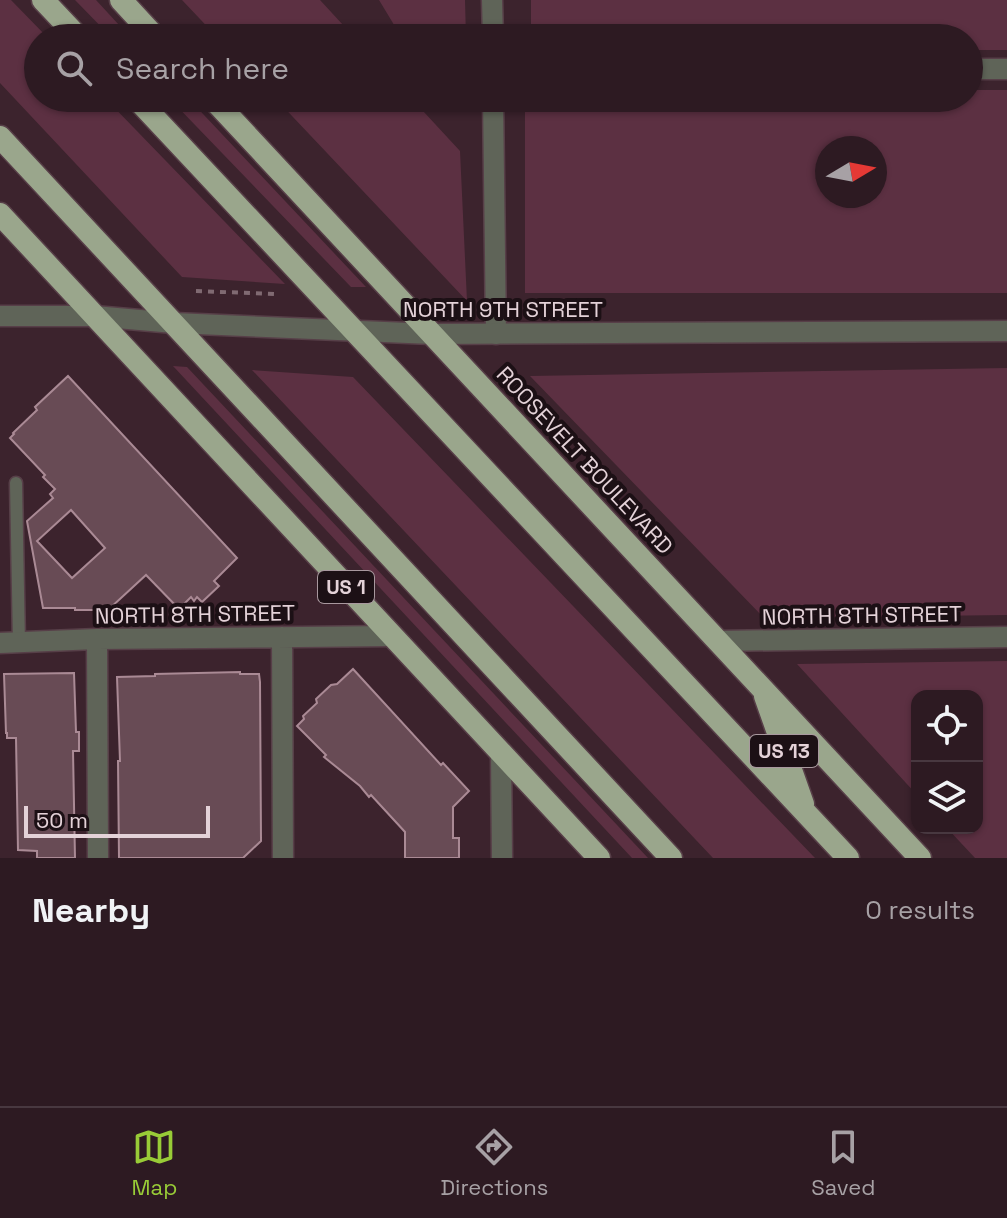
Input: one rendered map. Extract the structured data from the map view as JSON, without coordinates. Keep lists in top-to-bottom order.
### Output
{
  "streets": {
    "highway": ["ROOSEVELT BOULEVARD", "US 1", "US 13"],
    "street": ["NORTH 9TH STREET", "NORTH 8TH STREET"]
  },
  "crossings": [
    ["NORTH 9TH STREET", "ROOSEVELT BOULEVARD"],
    ["NORTH 9TH STREET", "US 1"],
    ["ROOSEVELT BOULEVARD", "NORTH 8TH STREET"],
    ["ROOSEVELT BOULEVARD", "US 13"],
    ["US 1", "NORTH 8TH STREET"]
  ],
  "scale_bar": "50 m",
  "north": "right",
  "page": {
    "search": "Search here",
    "scale": "50 m",
    "heading": ["Nearby", "0 results"],
    "nav": ["Map", "Directions", "Saved"]
  }
}
